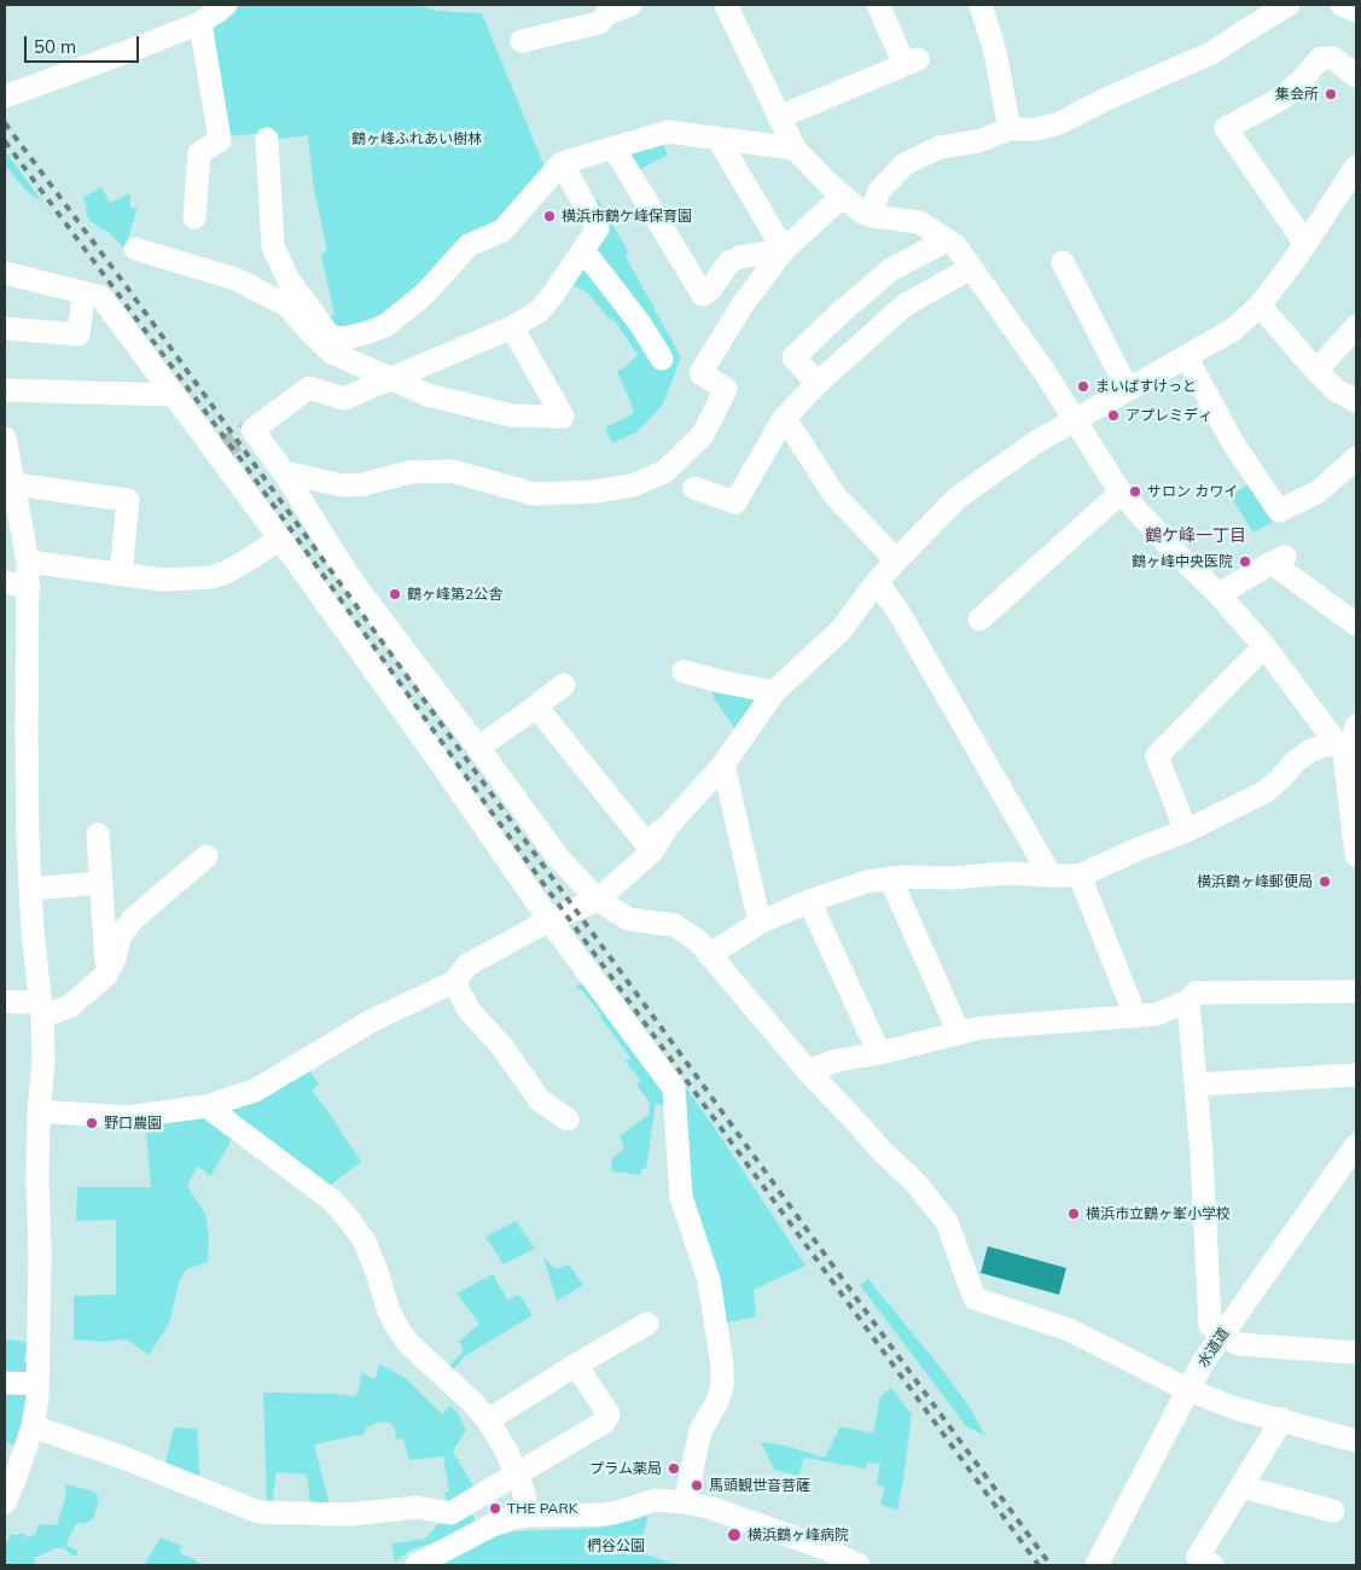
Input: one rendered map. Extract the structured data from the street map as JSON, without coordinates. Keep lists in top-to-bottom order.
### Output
{
  "streets": {
    "street": ["水道道"]
  },
  "districts": ["鶴ケ峰一丁目"],
  "parks": ["鶴ヶ峰ふれあい樹林", "椚谷公園"],
  "places": [
    "集会所",
    "横浜市鶴ケ峰保育園",
    "まいばすけっと",
    "アプレミディ",
    "サロン カワイ",
    "鶴ヶ峰中央医院",
    "鶴ヶ峰第2公舎",
    "横浜鶴ヶ峰郵便局",
    "野口農園",
    "横浜市立鶴ヶ峯小学校",
    "プラム薬局",
    "馬頭観世音菩薩",
    "THE PARK",
    "横浜鶴ヶ峰病院"
  ],
  "scale_bar": "50 m"
}
